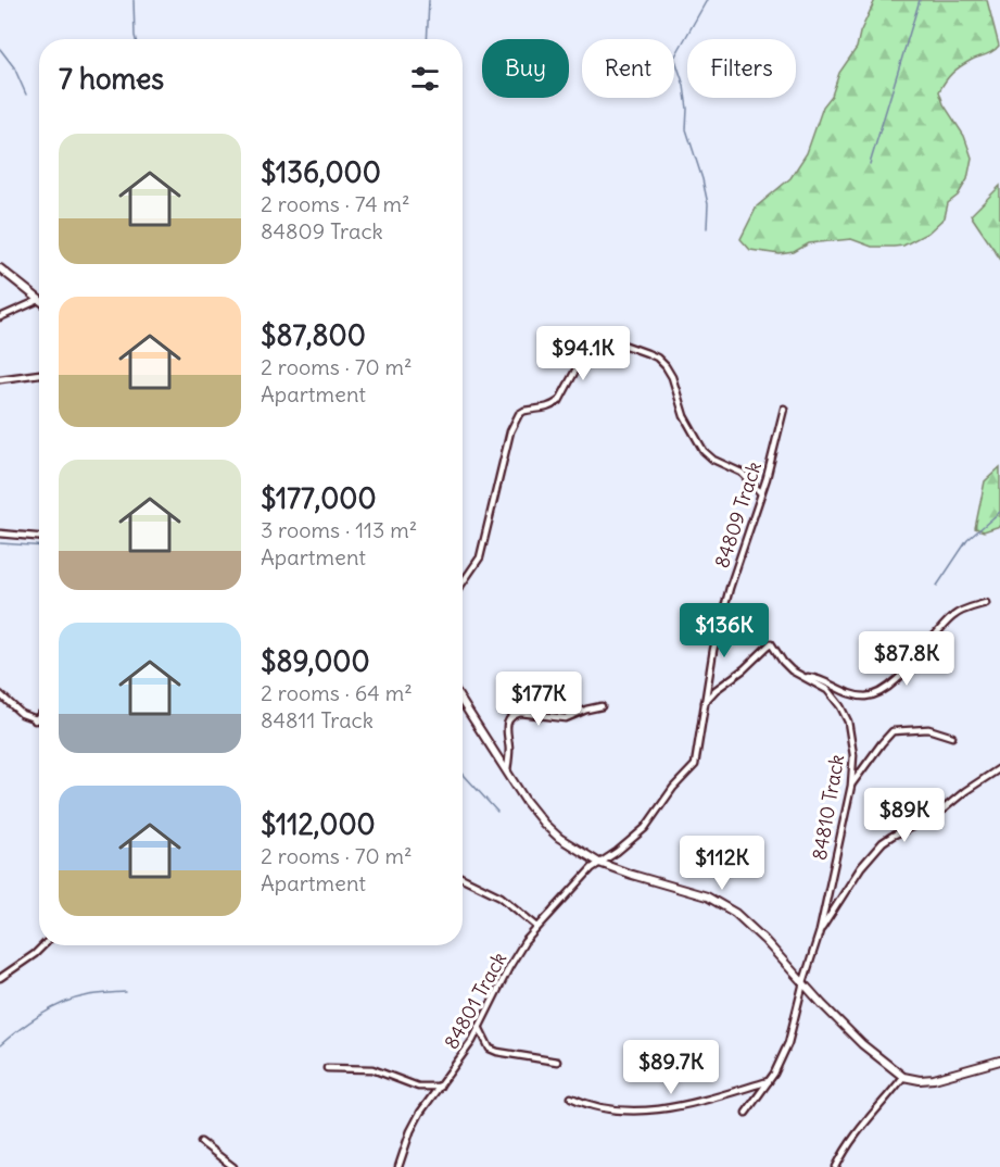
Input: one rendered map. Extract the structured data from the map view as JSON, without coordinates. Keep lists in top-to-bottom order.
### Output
{
  "streets": {
    "street": ["84809 Track", "84810 Track", "84801 Track"]
  },
  "crossings": [
    ["84809 Track", "84810 Track"],
    ["84809 Track", "84801 Track"]
  ],
  "page": {
    "chip": ["Buy", "Rent", "Filters"],
    "heading": "7 homes",
    "list": [
      {
        "name": "$136,000",
        "note": "2 rooms · 74 m² · 84809 Track"
      },
      {
        "name": "$87,800",
        "note": "2 rooms · 70 m² · Apartment"
      },
      {
        "name": "$177,000",
        "note": "3 rooms · 113 m² · Apartment"
      },
      {
        "name": "$89,000",
        "note": "2 rooms · 64 m² · 84811 Track"
      },
      {
        "name": "$112,000",
        "note": "2 rooms · 70 m² · Apartment"
      }
    ],
    "price": [
      "$94.1K",
      "$136K",
      "$87.8K",
      "$177K",
      "$89K",
      "$112K",
      "$89.7K"
    ]
  }
}
